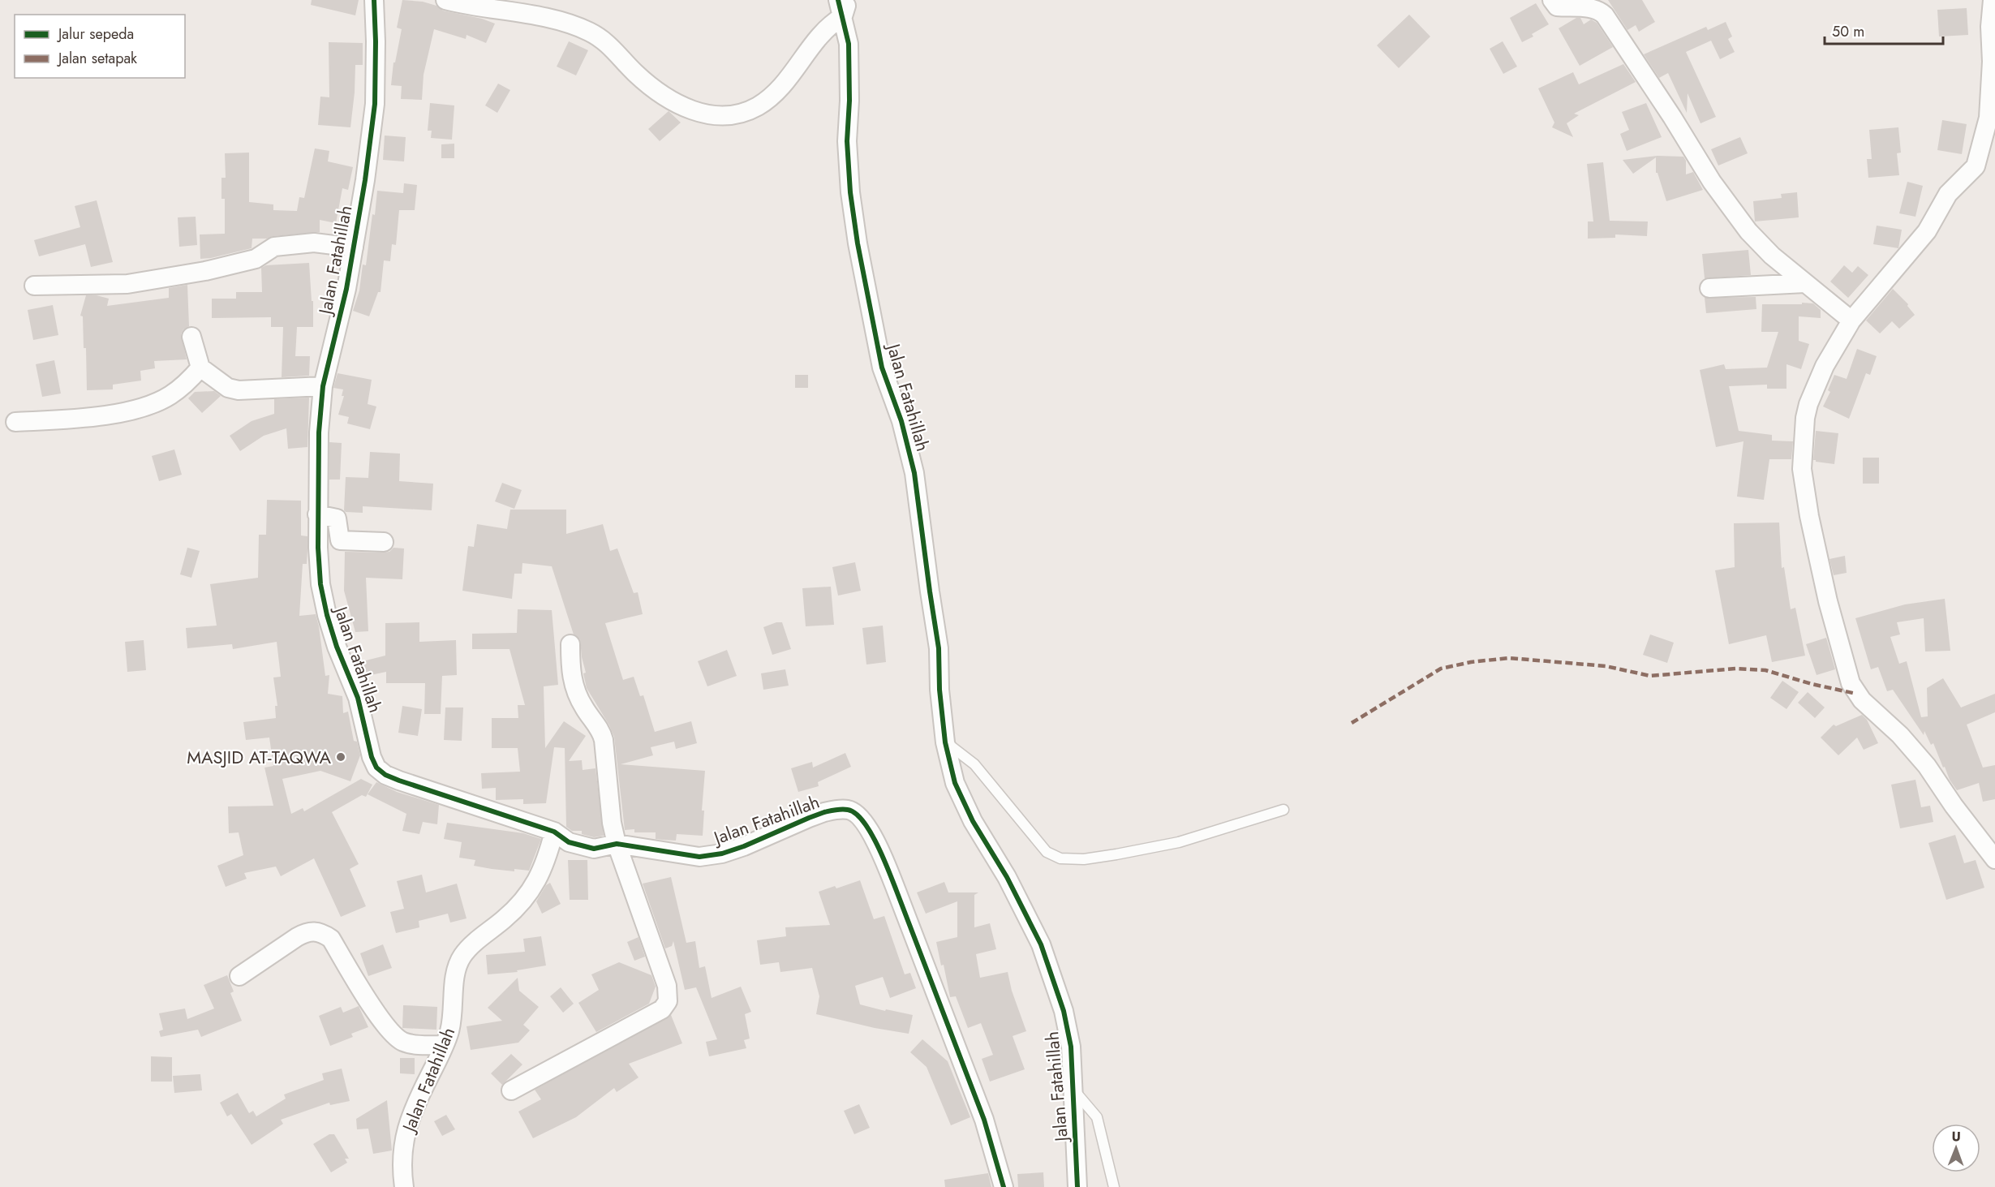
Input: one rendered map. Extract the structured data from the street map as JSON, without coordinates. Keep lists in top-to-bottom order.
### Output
{
  "streets": {
    "street": ["Jalan Fatahillah"]
  },
  "places": ["MASJID AT-TAQWA"],
  "legend": ["Jalur sepeda", "Jalan setapak"],
  "scale_bar": "50 m",
  "north": "top"
}
